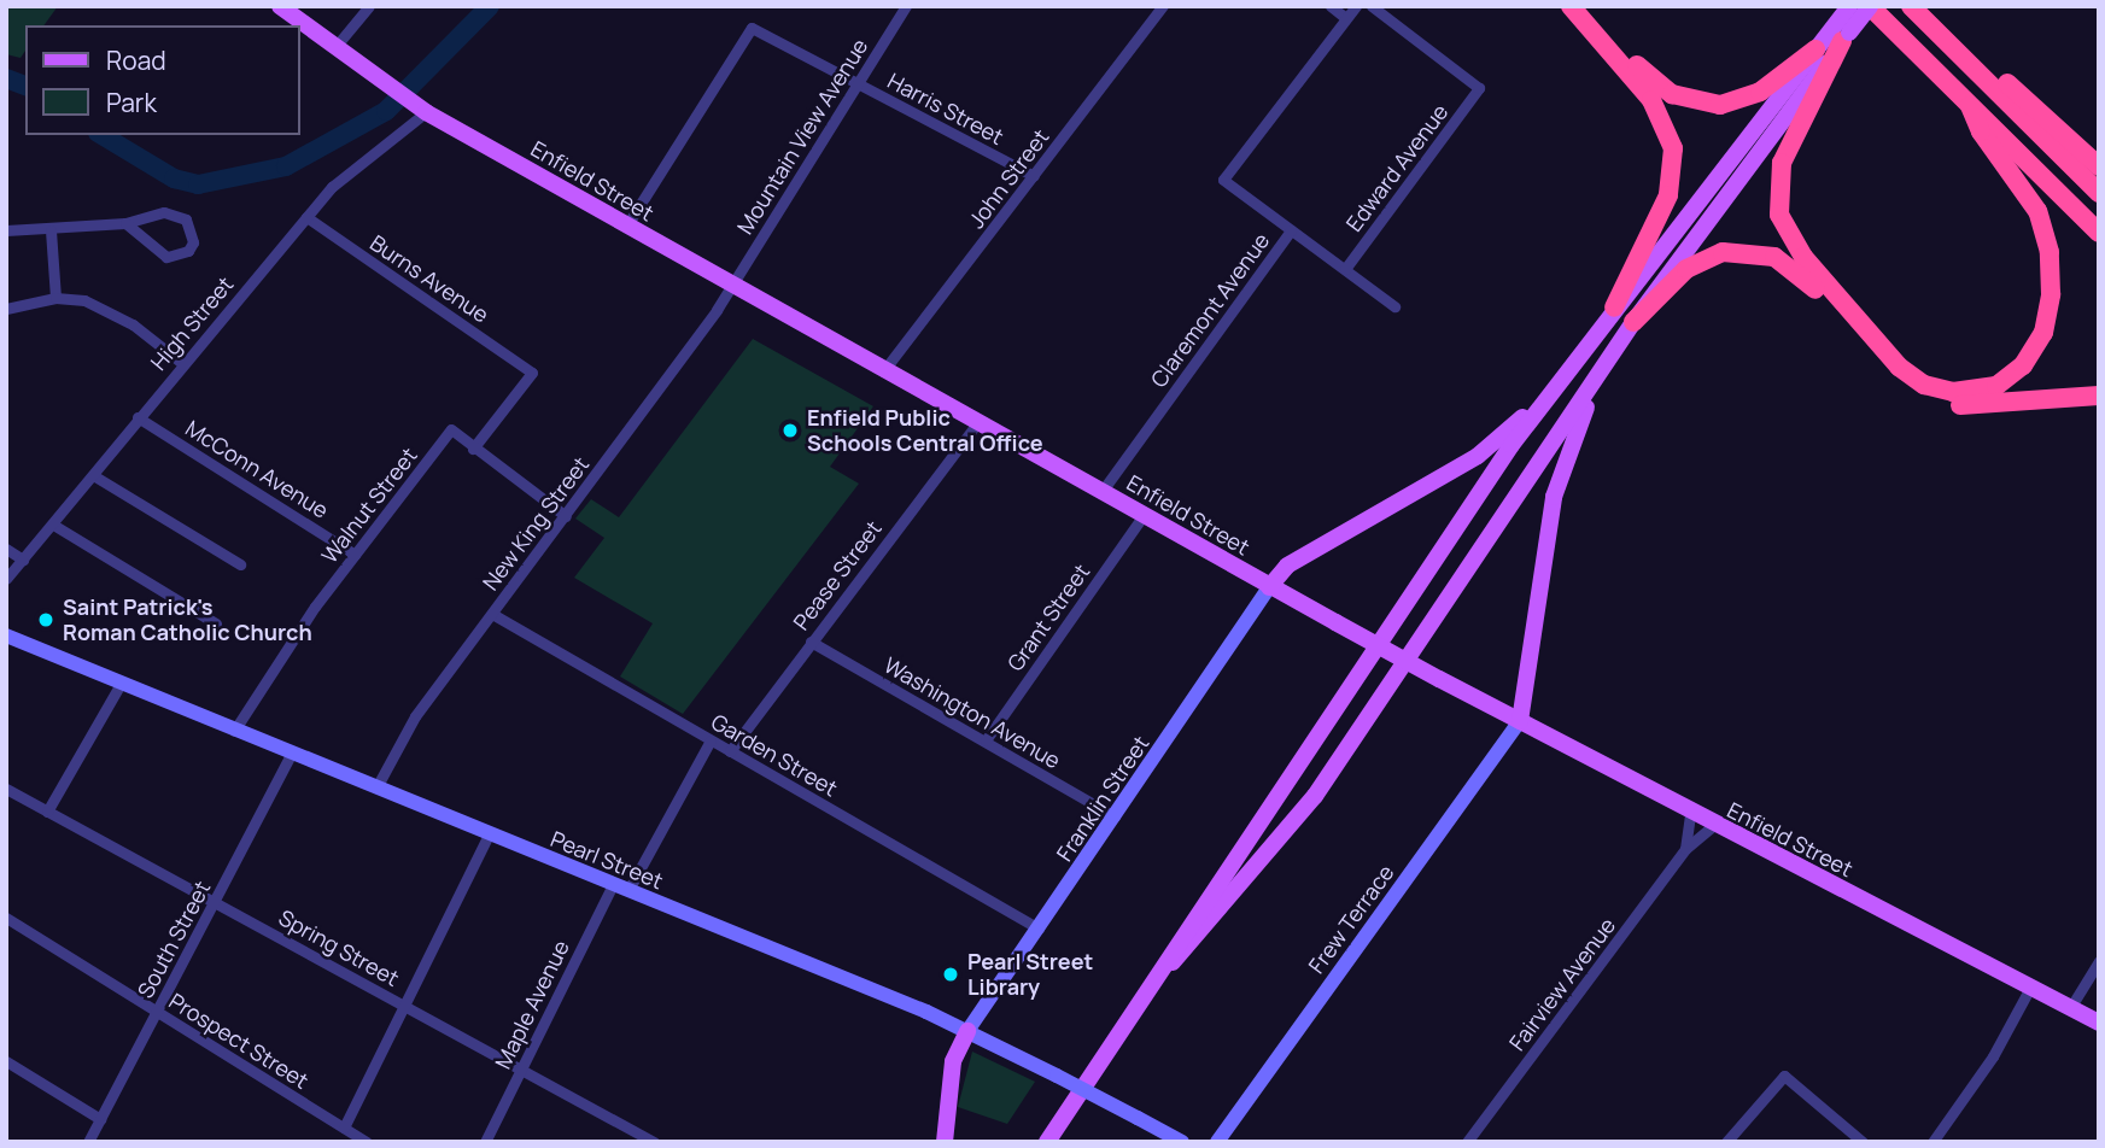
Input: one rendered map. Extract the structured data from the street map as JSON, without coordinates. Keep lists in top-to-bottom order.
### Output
{
  "streets": {
    "main road": ["Enfield Street"],
    "street": [
      "Harris Street",
      "Mountain View Avenue",
      "Edward Avenue",
      "John Street",
      "Burns Avenue",
      "Claremont Avenue",
      "High Street",
      "McConn Avenue",
      "Walnut Street",
      "New King Street",
      "Pease Street",
      "Grant Street",
      "Washington Avenue",
      "Garden Street",
      "Franklin Street",
      "Pearl Street",
      "Frew Terrace",
      "South Street",
      "Spring Street",
      "Fairview Avenue",
      "Maple Avenue",
      "Prospect Street"
    ]
  },
  "crossings": [
    ["Harris Street", "Mountain View Avenue"],
    ["Harris Street", "John Street"],
    ["Harris Street", "Enfield Street"],
    ["Mountain View Avenue", "Enfield Street"],
    ["Mountain View Avenue", "New King Street"],
    ["John Street", "Enfield Street"],
    ["Enfield Street", "Claremont Avenue"],
    ["Enfield Street", "High Street"],
    ["Enfield Street", "New King Street"],
    ["Enfield Street", "Pease Street"],
    ["Enfield Street", "Grant Street"],
    ["Enfield Street", "Franklin Street"],
    ["Enfield Street", "Frew Terrace"],
    ["Enfield Street", "Fairview Avenue"],
    ["Burns Avenue", "High Street"],
    ["Burns Avenue", "Walnut Street"],
    ["High Street", "McConn Avenue"],
    ["McConn Avenue", "Walnut Street"],
    ["Walnut Street", "Pearl Street"],
    ["New King Street", "Garden Street"],
    ["New King Street", "Pearl Street"],
    ["Pease Street", "Washington Avenue"],
    ["Pease Street", "Garden Street"],
    ["Grant Street", "Washington Avenue"],
    ["Washington Avenue", "Franklin Street"],
    ["Garden Street", "Franklin Street"],
    ["Franklin Street", "Pearl Street"],
    ["Pearl Street", "South Street"],
    ["Pearl Street", "Maple Avenue"],
    ["South Street", "Spring Street"],
    ["South Street", "Prospect Street"],
    ["Spring Street", "Maple Avenue"]
  ],
  "places": ["Enfield Public Schools Central Office", "Saint Patrick's Roman Catholic Church", "Pearl Street Library"],
  "legend": ["Road", "Park"]
}
